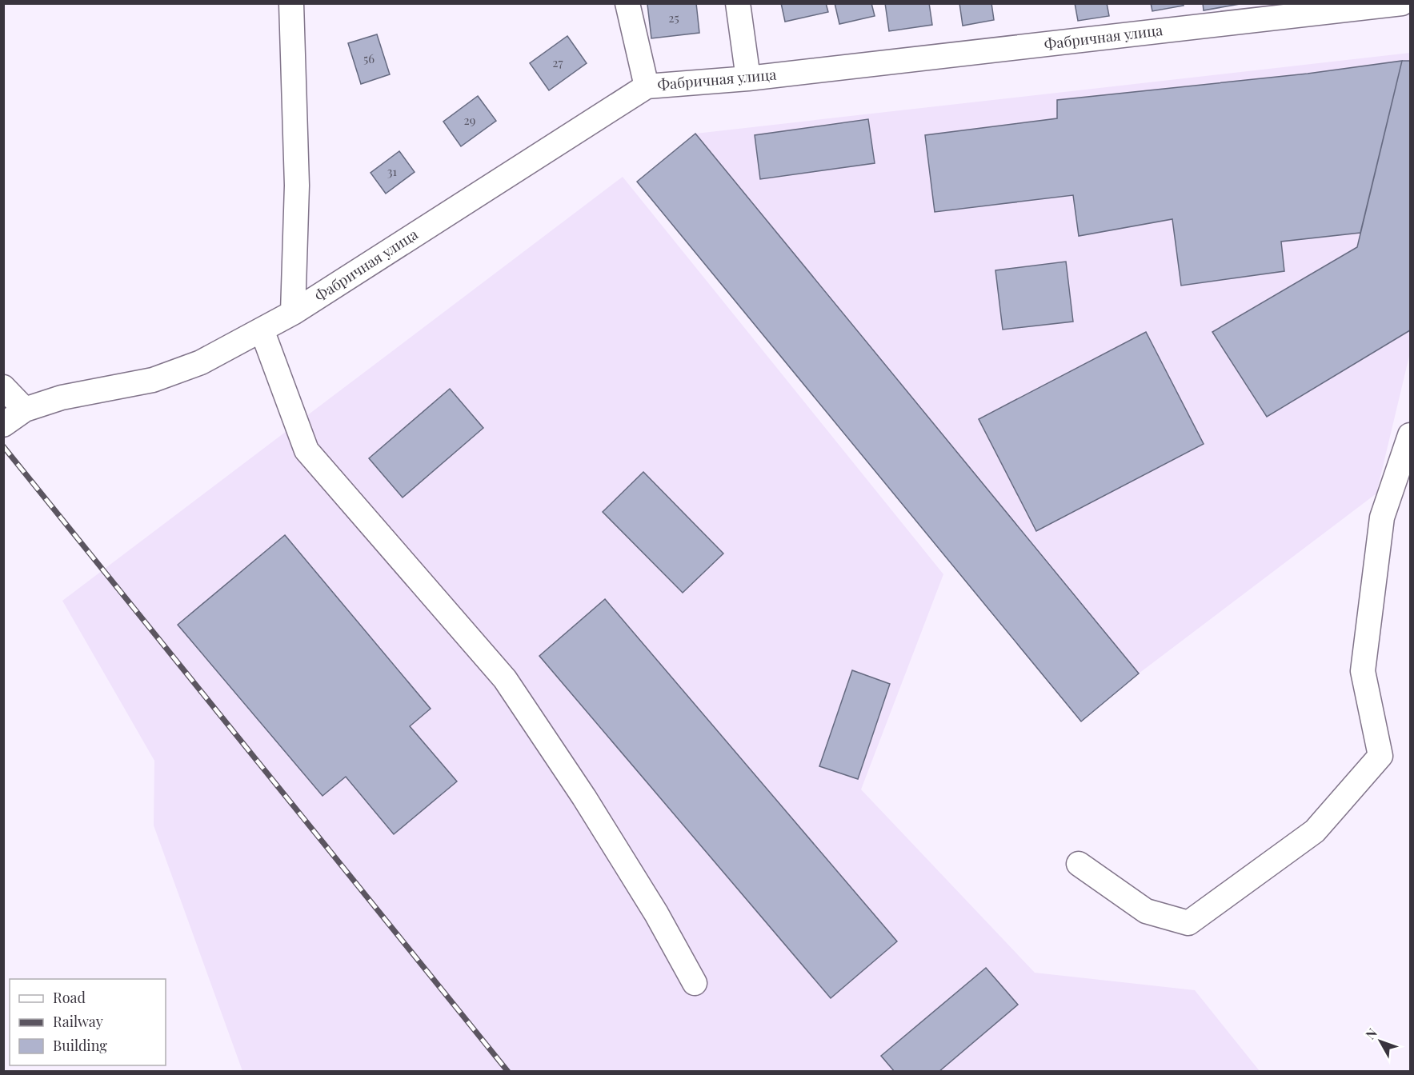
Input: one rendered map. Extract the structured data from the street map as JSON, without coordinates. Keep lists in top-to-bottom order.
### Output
{
  "streets": {
    "street": ["Фабричная улица"]
  },
  "house_numbers": [
    "25",
    "56",
    "27",
    "29",
    "31"
  ],
  "legend": ["Road", "Railway", "Building"],
  "north": "top left"
}
